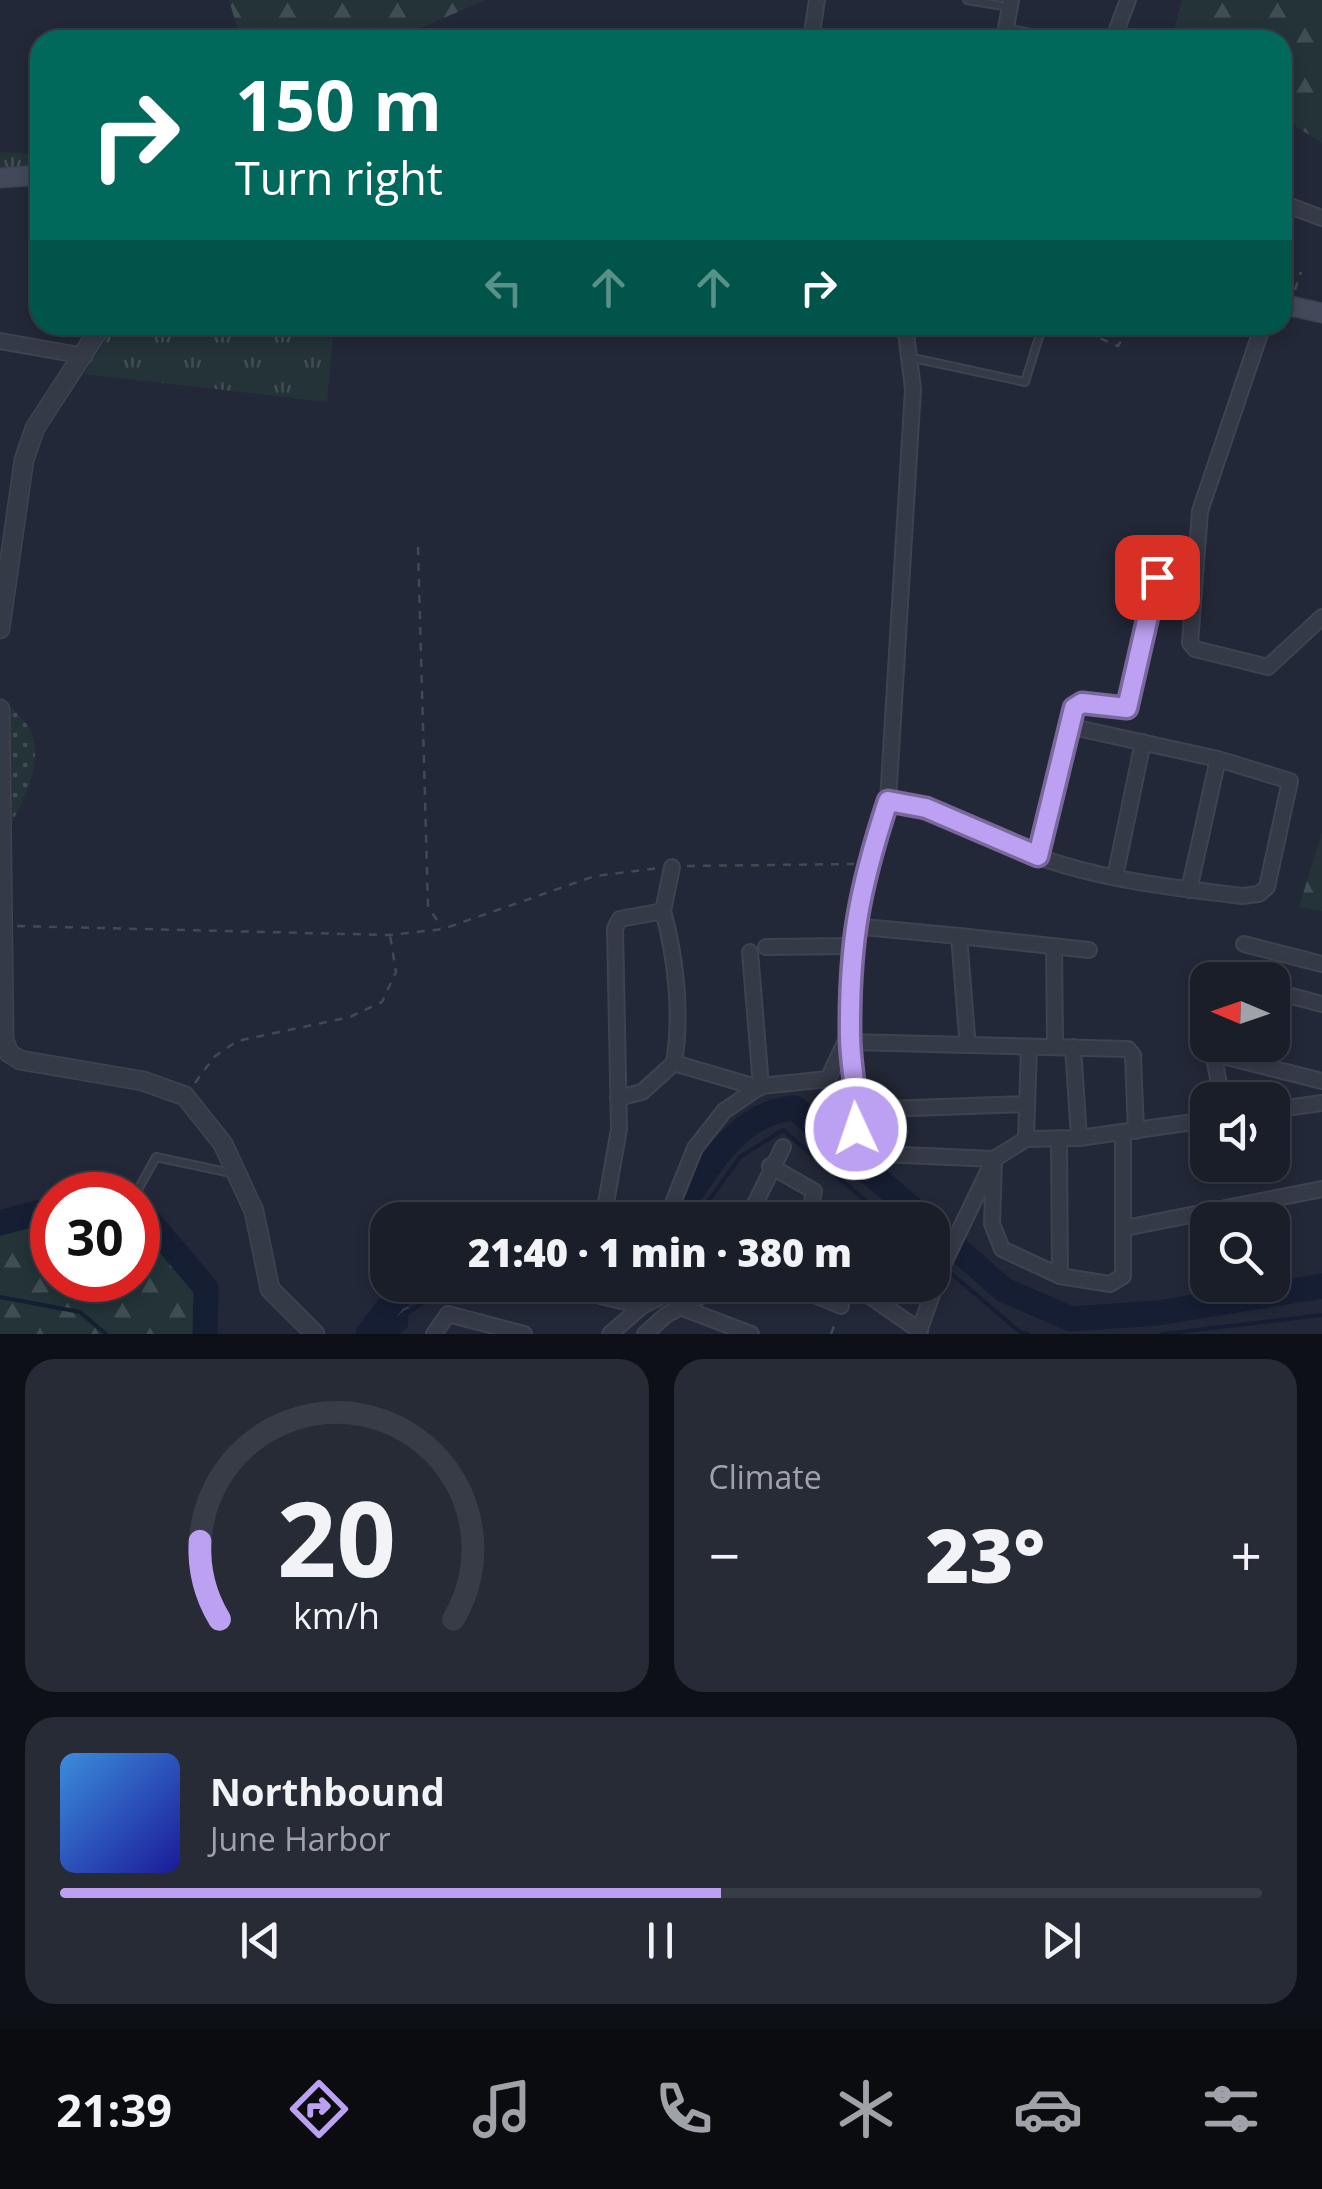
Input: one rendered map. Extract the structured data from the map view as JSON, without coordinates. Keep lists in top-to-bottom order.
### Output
{
  "north": "left",
  "page": {
    "turn": ["150 m", "Turn right"],
    "limit": "30",
    "trip": "21:40 · 1 min · 380 m",
    "tile": "Climate",
    "heat": ["−", "23°", "+"],
    "song": ["Northbound", "June Harbor"],
    "tabs": "21:39",
    "gauge": ["20", "km/h"]
  }
}
